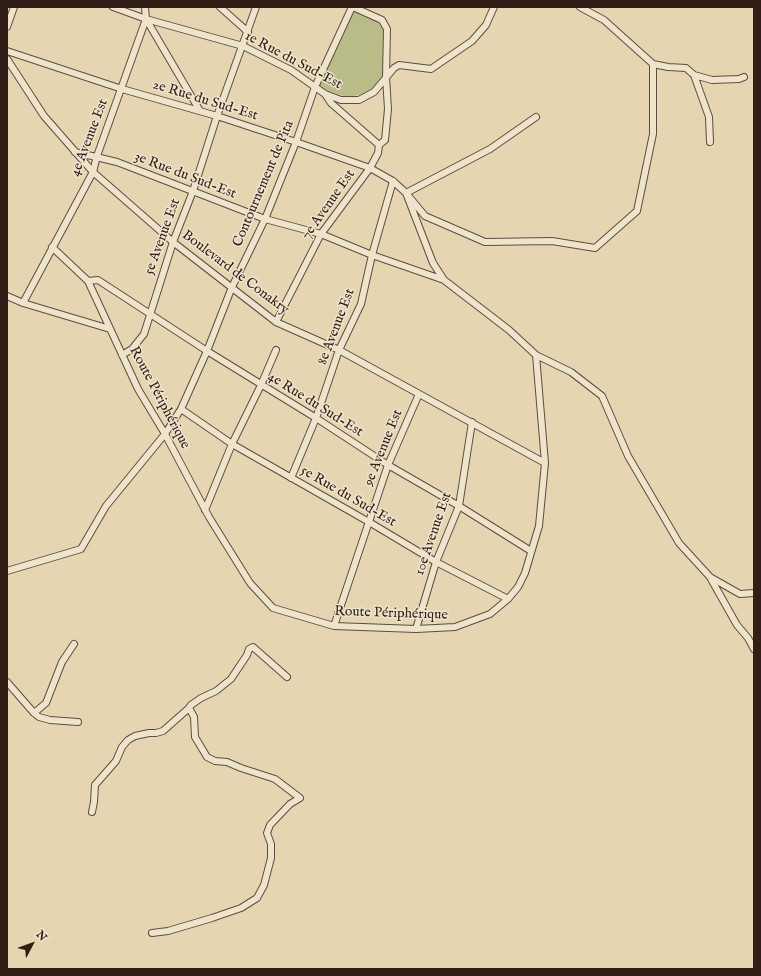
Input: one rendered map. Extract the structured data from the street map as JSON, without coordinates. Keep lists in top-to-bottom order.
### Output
{
  "streets": {
    "street": [
      "1e Rue du Sud-Est",
      "2e Rue du Sud-Est",
      "4e Avenue Est",
      "3e Rue du Sud-Est",
      "Contournement de Pita",
      "7e Avenue Est",
      "5e Avenue Est",
      "Boulevard de Conakry",
      "8e Avenue Est",
      "Route Périphérique",
      "4e Rue du Sud-Est",
      "9e Avenue Est",
      "5e Rue du Sud-Est",
      "10e Avenue Est"
    ]
  },
  "crossings": [
    ["1e Rue du Sud-Est", "4e Avenue Est"],
    ["1e Rue du Sud-Est", "Contournement de Pita"],
    ["1e Rue du Sud-Est", "7e Avenue Est"],
    ["1e Rue du Sud-Est", "5e Avenue Est"],
    ["2e Rue du Sud-Est", "4e Avenue Est"],
    ["2e Rue du Sud-Est", "Contournement de Pita"],
    ["2e Rue du Sud-Est", "7e Avenue Est"],
    ["2e Rue du Sud-Est", "5e Avenue Est"],
    ["2e Rue du Sud-Est", "8e Avenue Est"],
    ["4e Avenue Est", "3e Rue du Sud-Est"],
    ["4e Avenue Est", "Boulevard de Conakry"],
    ["4e Avenue Est", "Route Périphérique"],
    ["3e Rue du Sud-Est", "Contournement de Pita"],
    ["3e Rue du Sud-Est", "7e Avenue Est"],
    ["3e Rue du Sud-Est", "5e Avenue Est"],
    ["3e Rue du Sud-Est", "Boulevard de Conakry"],
    ["3e Rue du Sud-Est", "8e Avenue Est"],
    ["Contournement de Pita", "7e Avenue Est"],
    ["Contournement de Pita", "Boulevard de Conakry"],
    ["Contournement de Pita", "Route Périphérique"],
    ["Contournement de Pita", "4e Rue du Sud-Est"],
    ["Contournement de Pita", "5e Rue du Sud-Est"],
    ["7e Avenue Est", "Boulevard de Conakry"],
    ["5e Avenue Est", "Boulevard de Conakry"],
    ["5e Avenue Est", "Route Périphérique"],
    ["5e Avenue Est", "4e Rue du Sud-Est"],
    ["Boulevard de Conakry", "8e Avenue Est"],
    ["Boulevard de Conakry", "Route Périphérique"],
    ["Boulevard de Conakry", "9e Avenue Est"],
    ["Boulevard de Conakry", "10e Avenue Est"],
    ["8e Avenue Est", "4e Rue du Sud-Est"],
    ["8e Avenue Est", "5e Rue du Sud-Est"],
    ["Route Périphérique", "4e Rue du Sud-Est"],
    ["Route Périphérique", "9e Avenue Est"],
    ["Route Périphérique", "5e Rue du Sud-Est"],
    ["Route Périphérique", "10e Avenue Est"],
    ["4e Rue du Sud-Est", "9e Avenue Est"],
    ["4e Rue du Sud-Est", "10e Avenue Est"],
    ["9e Avenue Est", "5e Rue du Sud-Est"],
    ["5e Rue du Sud-Est", "10e Avenue Est"]
  ],
  "north": "top right"
}
